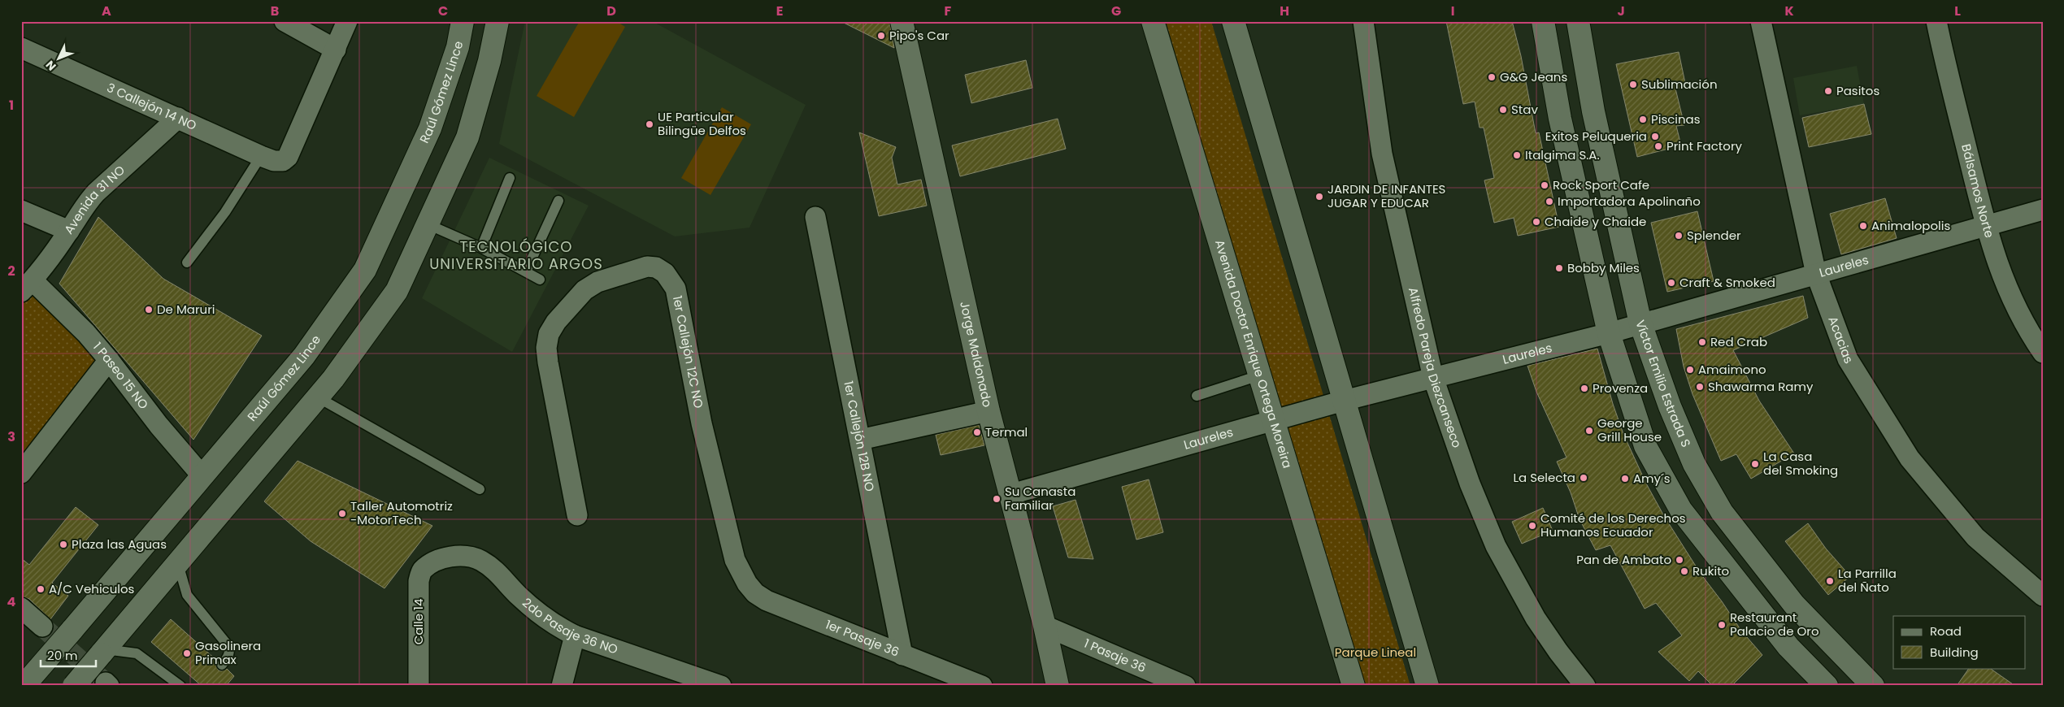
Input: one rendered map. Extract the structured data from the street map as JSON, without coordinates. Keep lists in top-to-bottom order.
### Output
{
  "streets": {
    "main road": [
      "Raúl Gómez Lince",
      "Avenida Doctor Enrique Ortega Moreira",
      "Jorge Maldonado",
      "Víctor Emilio Estrada S"
    ],
    "street": [
      "3 Callejón 14 NO",
      "Bálsamos Norte",
      "Avenida 31 NO",
      "Laureles",
      "Acacias",
      "1er Callejón 12C NO",
      "Alfredo Pareja Diezcanseco",
      "1 Paseo 15 NO",
      "1er Callejón 12B NO",
      "Calle 14",
      "2do Pasaje 36 NO",
      "1er Pasaje 36",
      "1 Pasaje 36"
    ]
  },
  "crossings": [
    ["Raúl Gómez Lince", "1 Paseo 15 NO"],
    ["3 Callejón 14 NO", "Avenida 31 NO"],
    ["Bálsamos Norte", "Laureles"],
    ["Avenida 31 NO", "1 Paseo 15 NO"],
    ["Laureles", "Acacias"],
    ["Laureles", "Avenida Doctor Enrique Ortega Moreira"],
    ["Laureles", "Jorge Maldonado"],
    ["Laureles", "Alfredo Pareja Diezcanseco"],
    ["Laureles", "Víctor Emilio Estrada S"],
    ["1er Callejón 12C NO", "1er Pasaje 36"],
    ["Jorge Maldonado", "1 Pasaje 36"],
    ["1er Callejón 12B NO", "1er Pasaje 36"],
    ["Calle 14", "2do Pasaje 36 NO"]
  ],
  "districts": ["TECNOLÓGICO UNIVERSITARIO ARGOS"],
  "parks": ["Parque Lineal"],
  "places": [
    "Pipo's Car",
    "G&G Jeans",
    "Sublimación",
    "Pasitos",
    "Stav",
    "Piscinas",
    "UE Particular Bilingüe Delfos",
    "Exitos Peluqueria",
    "Print Factory",
    "Italgima S.A.",
    "Rock Sport Cafe",
    "JARDIN DE INFANTES JUGAR Y EDUCAR",
    "Importadora Apolinaño",
    "Chaide y Chaide",
    "Animalopolis",
    "Splender",
    "Bobby Miles",
    "Craft & Smoked",
    "De Maruri",
    "Red Crab",
    "Amaimono",
    "Shawarma Ramy",
    "Provenza",
    "George Grill House",
    "Termal",
    "La Casa del Smoking",
    "La Selecta",
    "Amy´s",
    "Su Canasta Familiar",
    "Taller Automotriz -MotorTech",
    "Comité de los Derechos Humanos Ecuador",
    "Plaza las Aguas",
    "Pan de Ambato",
    "Rukito",
    "La Parrilla del Ñato",
    "A/C Vehiculos",
    "Restaurant Palacio de Oro",
    "Gasolinera Primax"
  ],
  "legend": ["Road", "Building"],
  "scale_bar": "20 m",
  "north": "bottom left",
  "grid": {
    "columns": [
      "A",
      "B",
      "C",
      "D",
      "E",
      "F",
      "G",
      "H",
      "I",
      "J",
      "K",
      "L"
    ],
    "rows": [
      "1",
      "2",
      "3",
      "4"
    ]
  }
}
